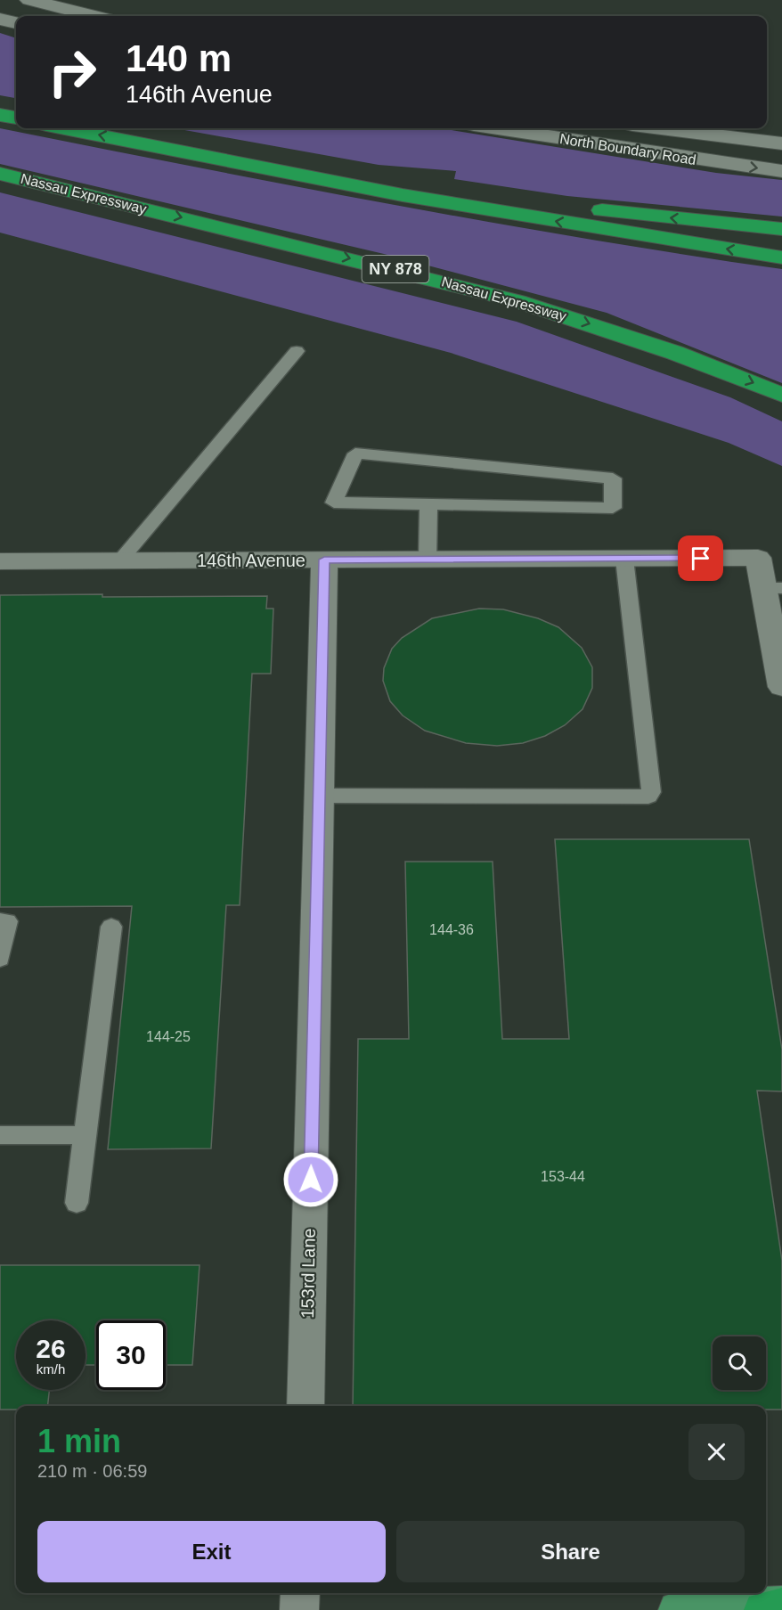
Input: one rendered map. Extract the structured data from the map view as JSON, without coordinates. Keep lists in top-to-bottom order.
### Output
{
  "streets": {
    "highway": ["Nassau Expressway", "NY 878"],
    "street": ["North Boundary Road", "146th Avenue", "153rd Lane"]
  },
  "crossings": [
    ["146th Avenue", "153rd Lane"]
  ],
  "house_numbers": ["144-36", "144-25", "153-44"],
  "page": {
    "turn": ["140 m", "146th Avenue"],
    "speed": "26 km/h",
    "limit": "30",
    "heading": ["1 min", "210 m · 06:59"],
    "buttons": ["Exit", "Share"]
  }
}
